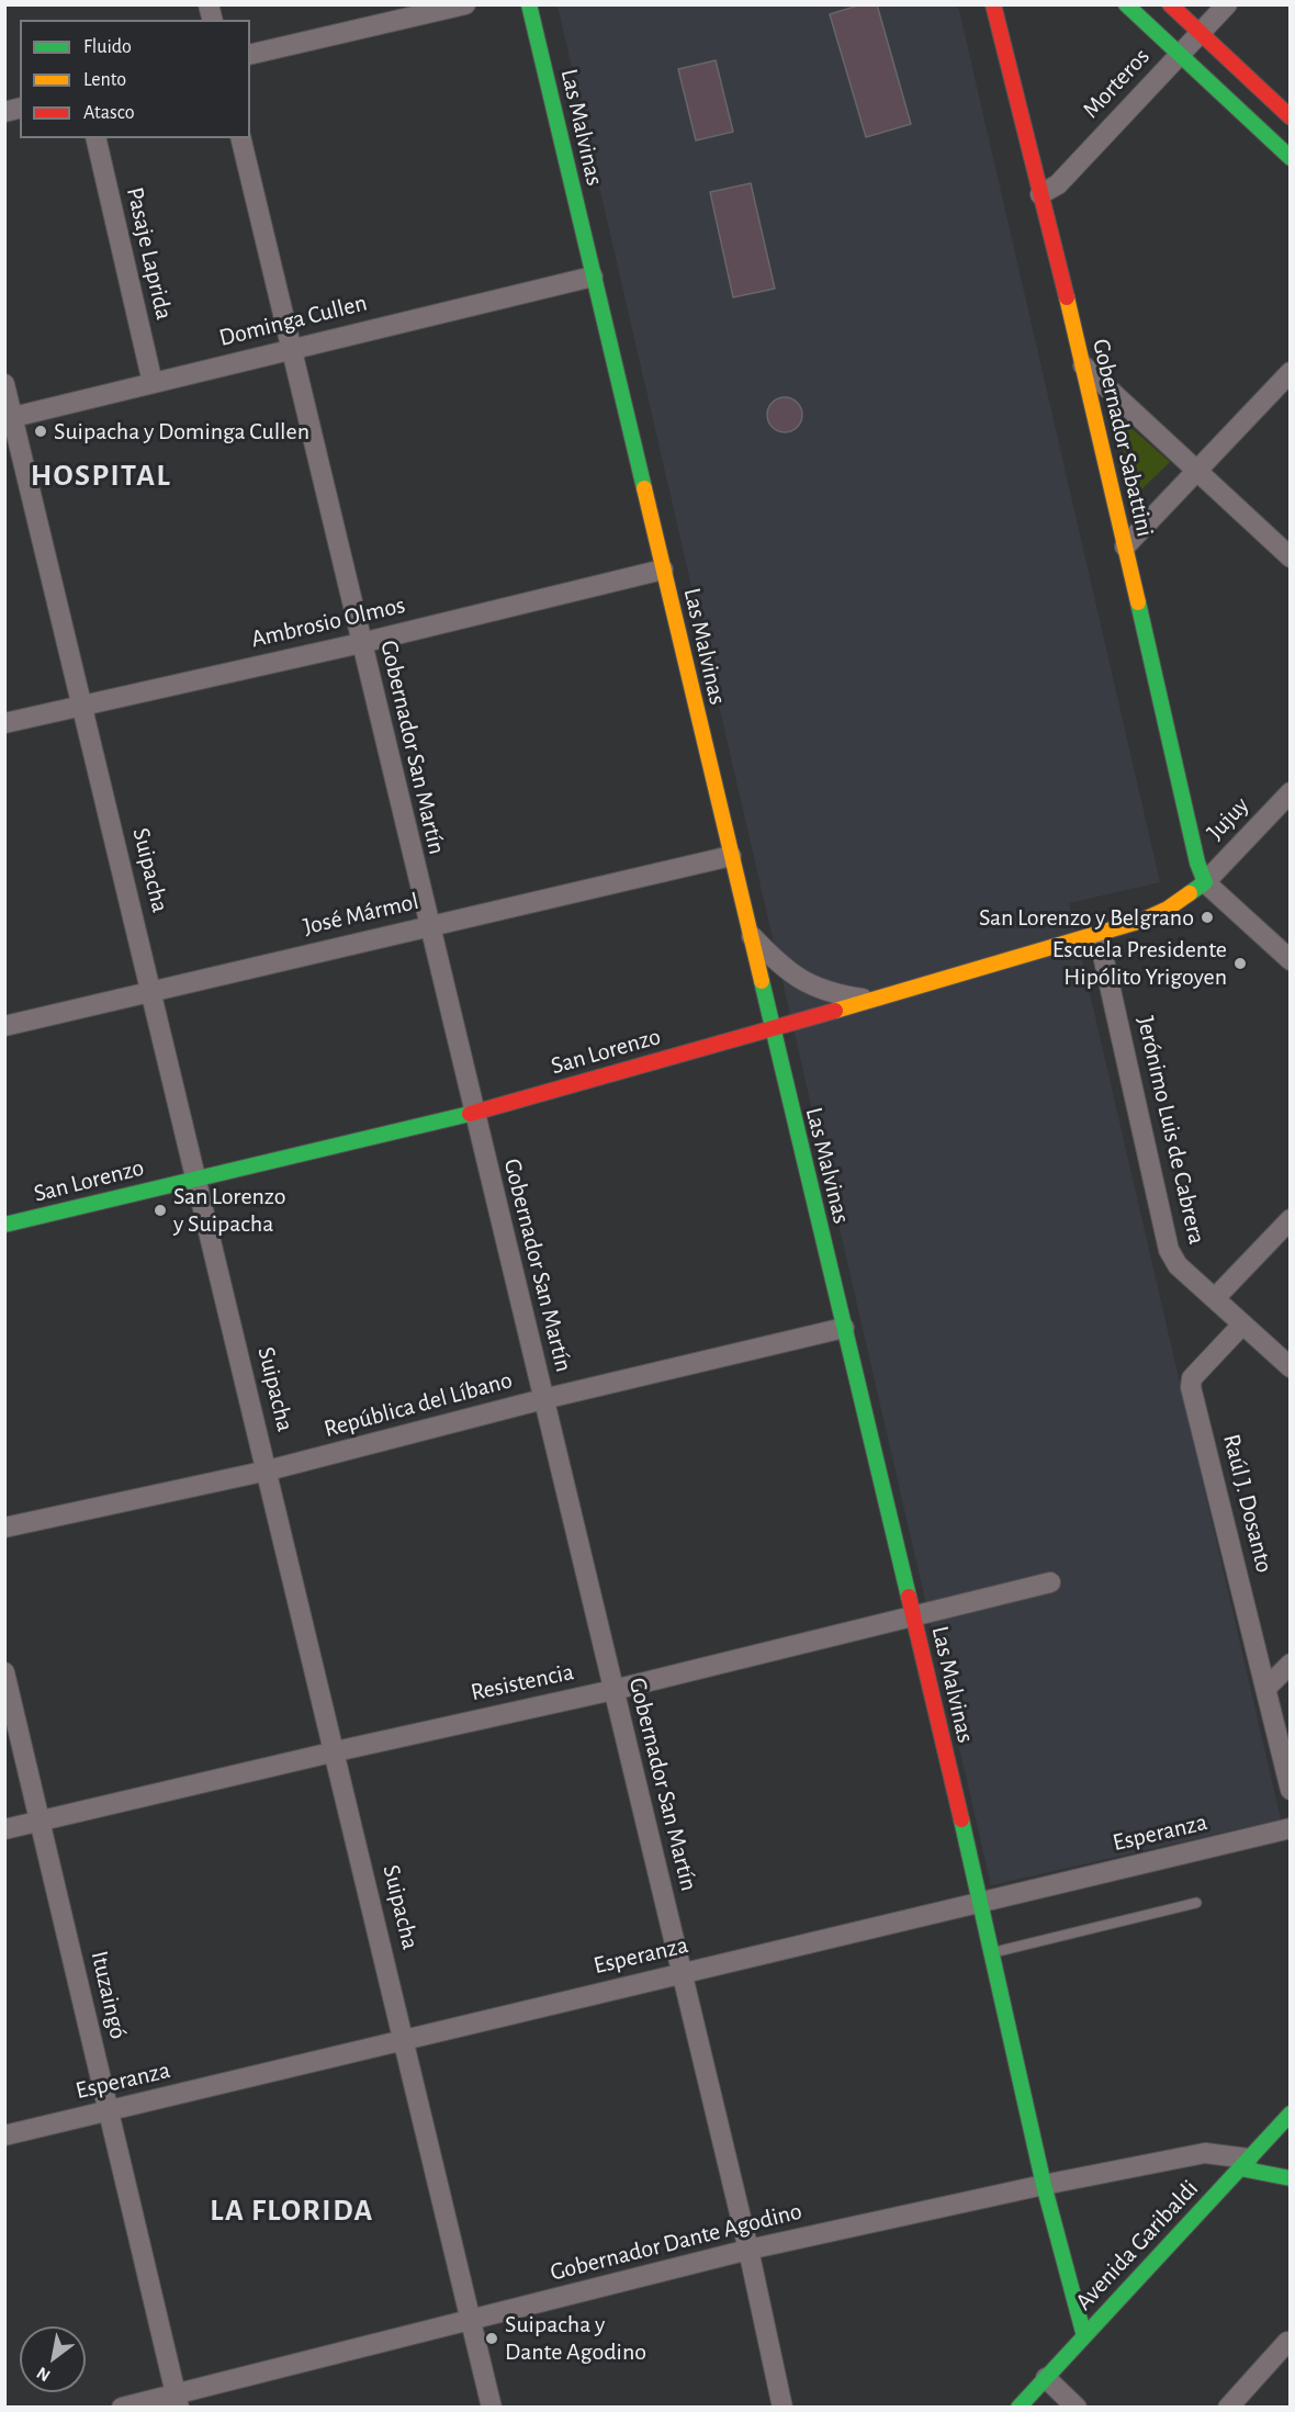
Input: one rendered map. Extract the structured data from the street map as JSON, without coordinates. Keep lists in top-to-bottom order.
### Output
{
  "streets": {
    "main road": [
      "Las Malvinas",
      "Gobernador Sabattini",
      "San Lorenzo",
      "Avenida Garibaldi"
    ],
    "street": [
      "Morteros",
      "Pasaje Laprida",
      "Dominga Cullen",
      "Ambrosio Olmos",
      "Gobernador San Martín",
      "Jujuy",
      "Suipacha",
      "José Mármol",
      "Jerónimo Luis de Cabrera",
      "República del Líbano",
      "Raúl J. Dosanto",
      "Resistencia",
      "Esperanza",
      "Ituzaingó",
      "Gobernador Dante Agodino"
    ]
  },
  "crossings": [
    ["Morteros", "Gobernador Sabattini"],
    ["Las Malvinas", "Dominga Cullen"],
    ["Las Malvinas", "Ambrosio Olmos"],
    ["Las Malvinas", "José Mármol"],
    ["Las Malvinas", "San Lorenzo"],
    ["Las Malvinas", "República del Líbano"],
    ["Las Malvinas", "Resistencia"],
    ["Las Malvinas", "Esperanza"],
    ["Las Malvinas", "Gobernador Dante Agodino"],
    ["Las Malvinas", "Avenida Garibaldi"],
    ["Pasaje Laprida", "Dominga Cullen"],
    ["Dominga Cullen", "Gobernador San Martín"],
    ["Dominga Cullen", "Suipacha"],
    ["Gobernador Sabattini", "Jujuy"],
    ["Gobernador Sabattini", "San Lorenzo"],
    ["Ambrosio Olmos", "Gobernador San Martín"],
    ["Ambrosio Olmos", "Suipacha"],
    ["Gobernador San Martín", "José Mármol"],
    ["Gobernador San Martín", "San Lorenzo"],
    ["Gobernador San Martín", "República del Líbano"],
    ["Gobernador San Martín", "Resistencia"],
    ["Gobernador San Martín", "Esperanza"],
    ["Gobernador San Martín", "Gobernador Dante Agodino"],
    ["Jujuy", "San Lorenzo"],
    ["Suipacha", "José Mármol"],
    ["Suipacha", "San Lorenzo"],
    ["Suipacha", "República del Líbano"],
    ["Suipacha", "Resistencia"],
    ["Suipacha", "Esperanza"],
    ["Suipacha", "Gobernador Dante Agodino"],
    ["San Lorenzo", "Jerónimo Luis de Cabrera"],
    ["Jerónimo Luis de Cabrera", "Raúl J. Dosanto"],
    ["Resistencia", "Ituzaingó"],
    ["Esperanza", "Ituzaingó"],
    ["Ituzaingó", "Gobernador Dante Agodino"],
    ["Gobernador Dante Agodino", "Avenida Garibaldi"]
  ],
  "districts": ["HOSPITAL", "LA FLORIDA"],
  "places": [
    "Suipacha y Dominga Cullen",
    "San Lorenzo y Belgrano",
    "Escuela Presidente Hipólito Yrigoyen",
    "San Lorenzo y Suipacha",
    "Suipacha y Dante Agodino"
  ],
  "legend": ["Fluido", "Lento", "Atasco"],
  "north": "bottom left"
}
